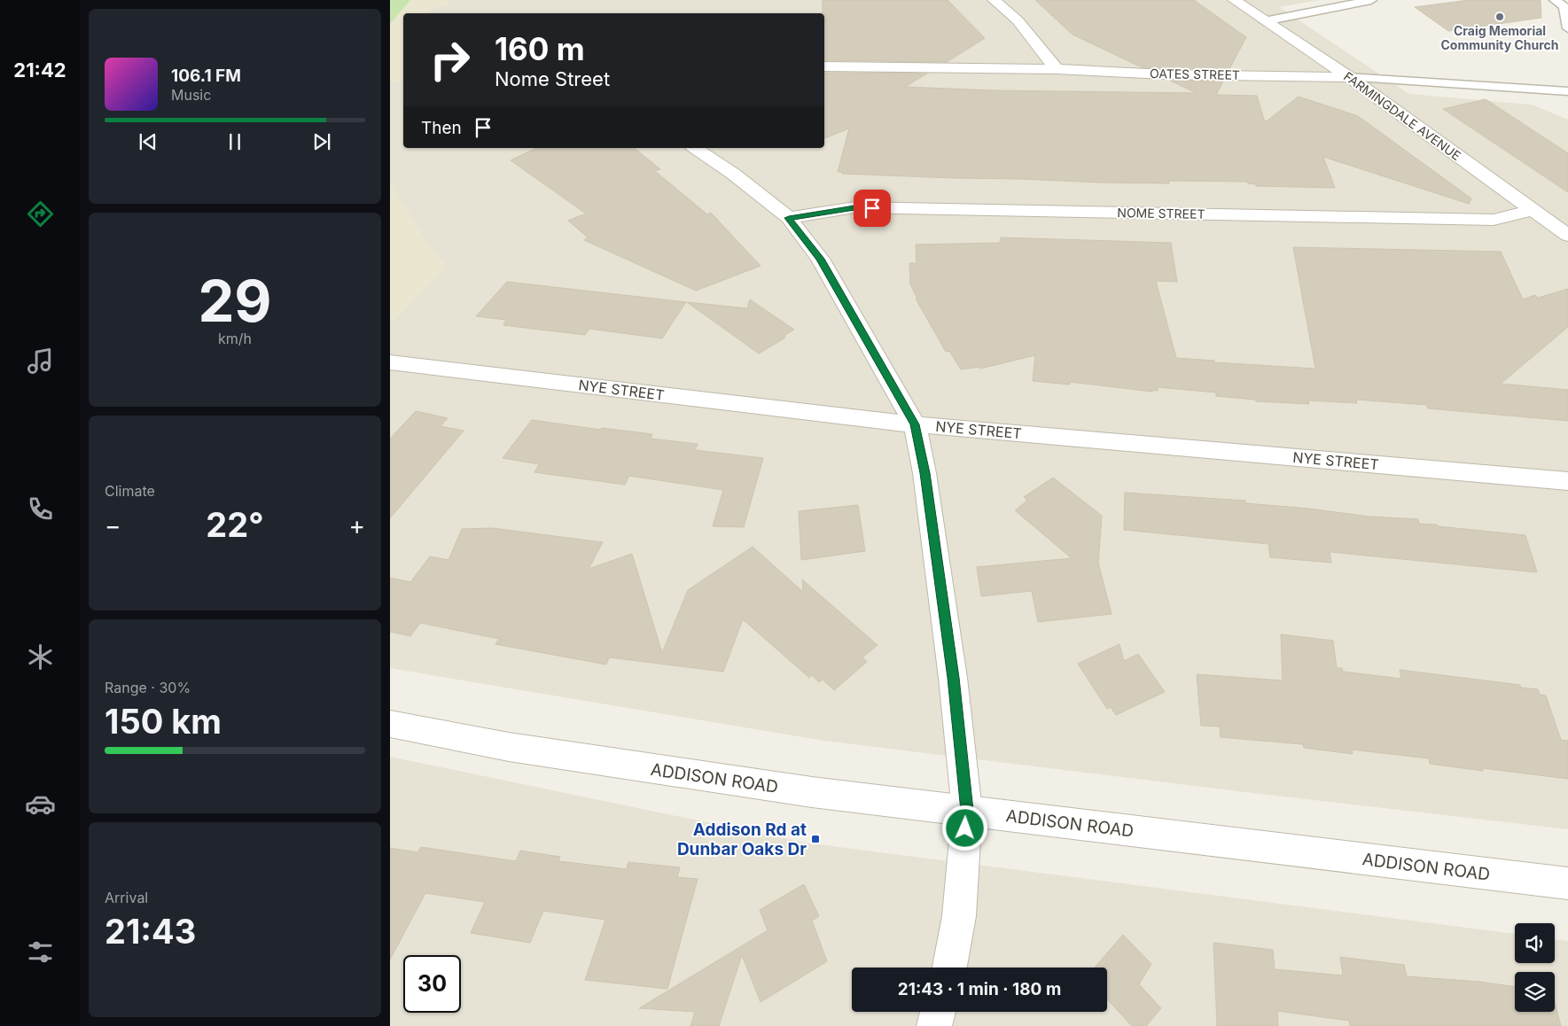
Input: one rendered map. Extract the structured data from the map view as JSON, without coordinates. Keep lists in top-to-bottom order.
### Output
{
  "streets": {
    "street": [
      "OATES STREET",
      "FARMINGDALE AVENUE",
      "NOME STREET",
      "NYE STREET",
      "ADDISON ROAD"
    ]
  },
  "crossings": [
    ["OATES STREET", "FARMINGDALE AVENUE"],
    ["FARMINGDALE AVENUE", "NOME STREET"]
  ],
  "places": {
    "other": ["Craig Memorial Community Church"],
    "transit": ["Addison Rd at Dunbar Oaks Dr"]
  },
  "page": {
    "tabs": "21:42",
    "turn": ["160 m", "Nome Street"],
    "song": ["106.1 FM", "Music"],
    "then": "Then",
    "tile": [
      ["29", "km/h"],
      "Climate",
      ["Range · 30%", "150 km"],
      ["Arrival", "21:43"]
    ],
    "heat": ["−", "22°", "+"],
    "limit": "30",
    "trip": "21:43 · 1 min · 180 m"
  }
}
